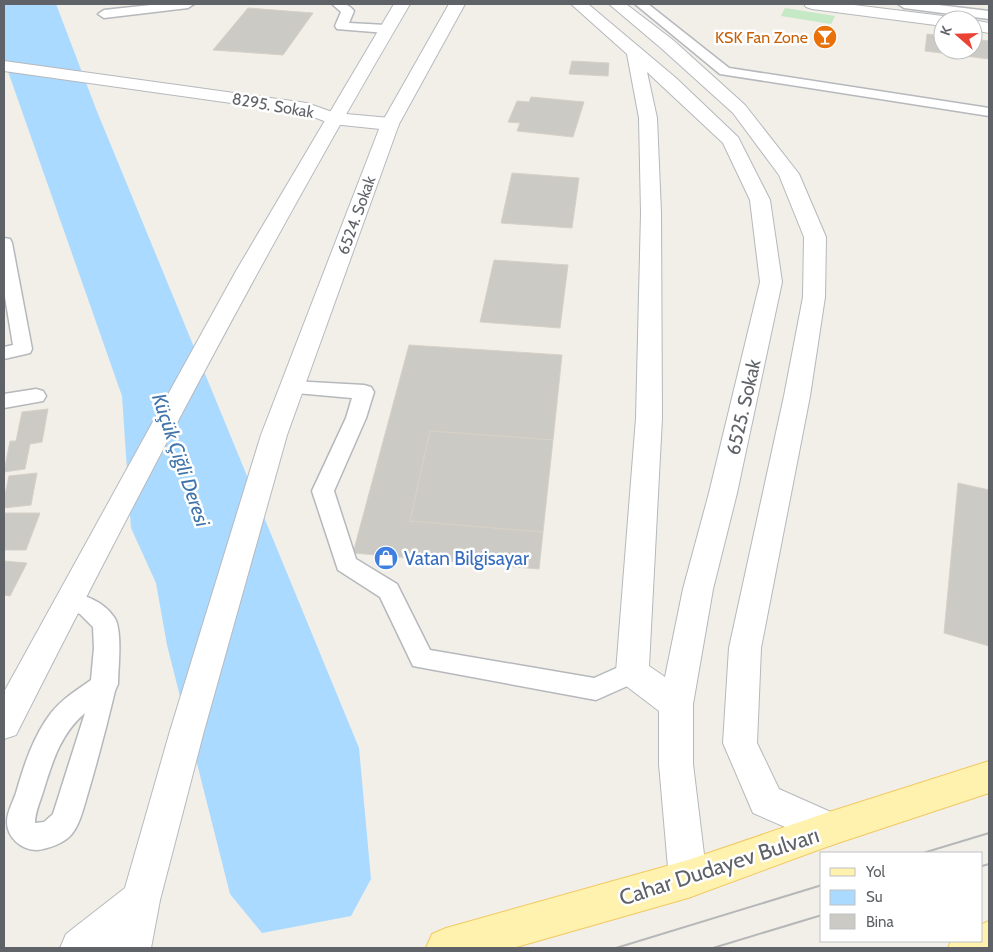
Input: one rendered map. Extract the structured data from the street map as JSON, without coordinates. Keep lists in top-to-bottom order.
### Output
{
  "streets": {
    "main road": ["Cahar Dudayev Bulvarı"],
    "street": ["8295. Sokak", "6524. Sokak", "6525. Sokak"]
  },
  "crossings": [
    ["8295. Sokak", "6524. Sokak"],
    ["6525. Sokak", "Cahar Dudayev Bulvarı"]
  ],
  "water": ["Küçük Çiğli Deresi"],
  "places": {
    "bar": ["KSK Fan Zone"],
    "shop": ["Vatan Bilgisayar"]
  },
  "legend": ["Yol", "Su", "Bina"],
  "north": "left"
}
